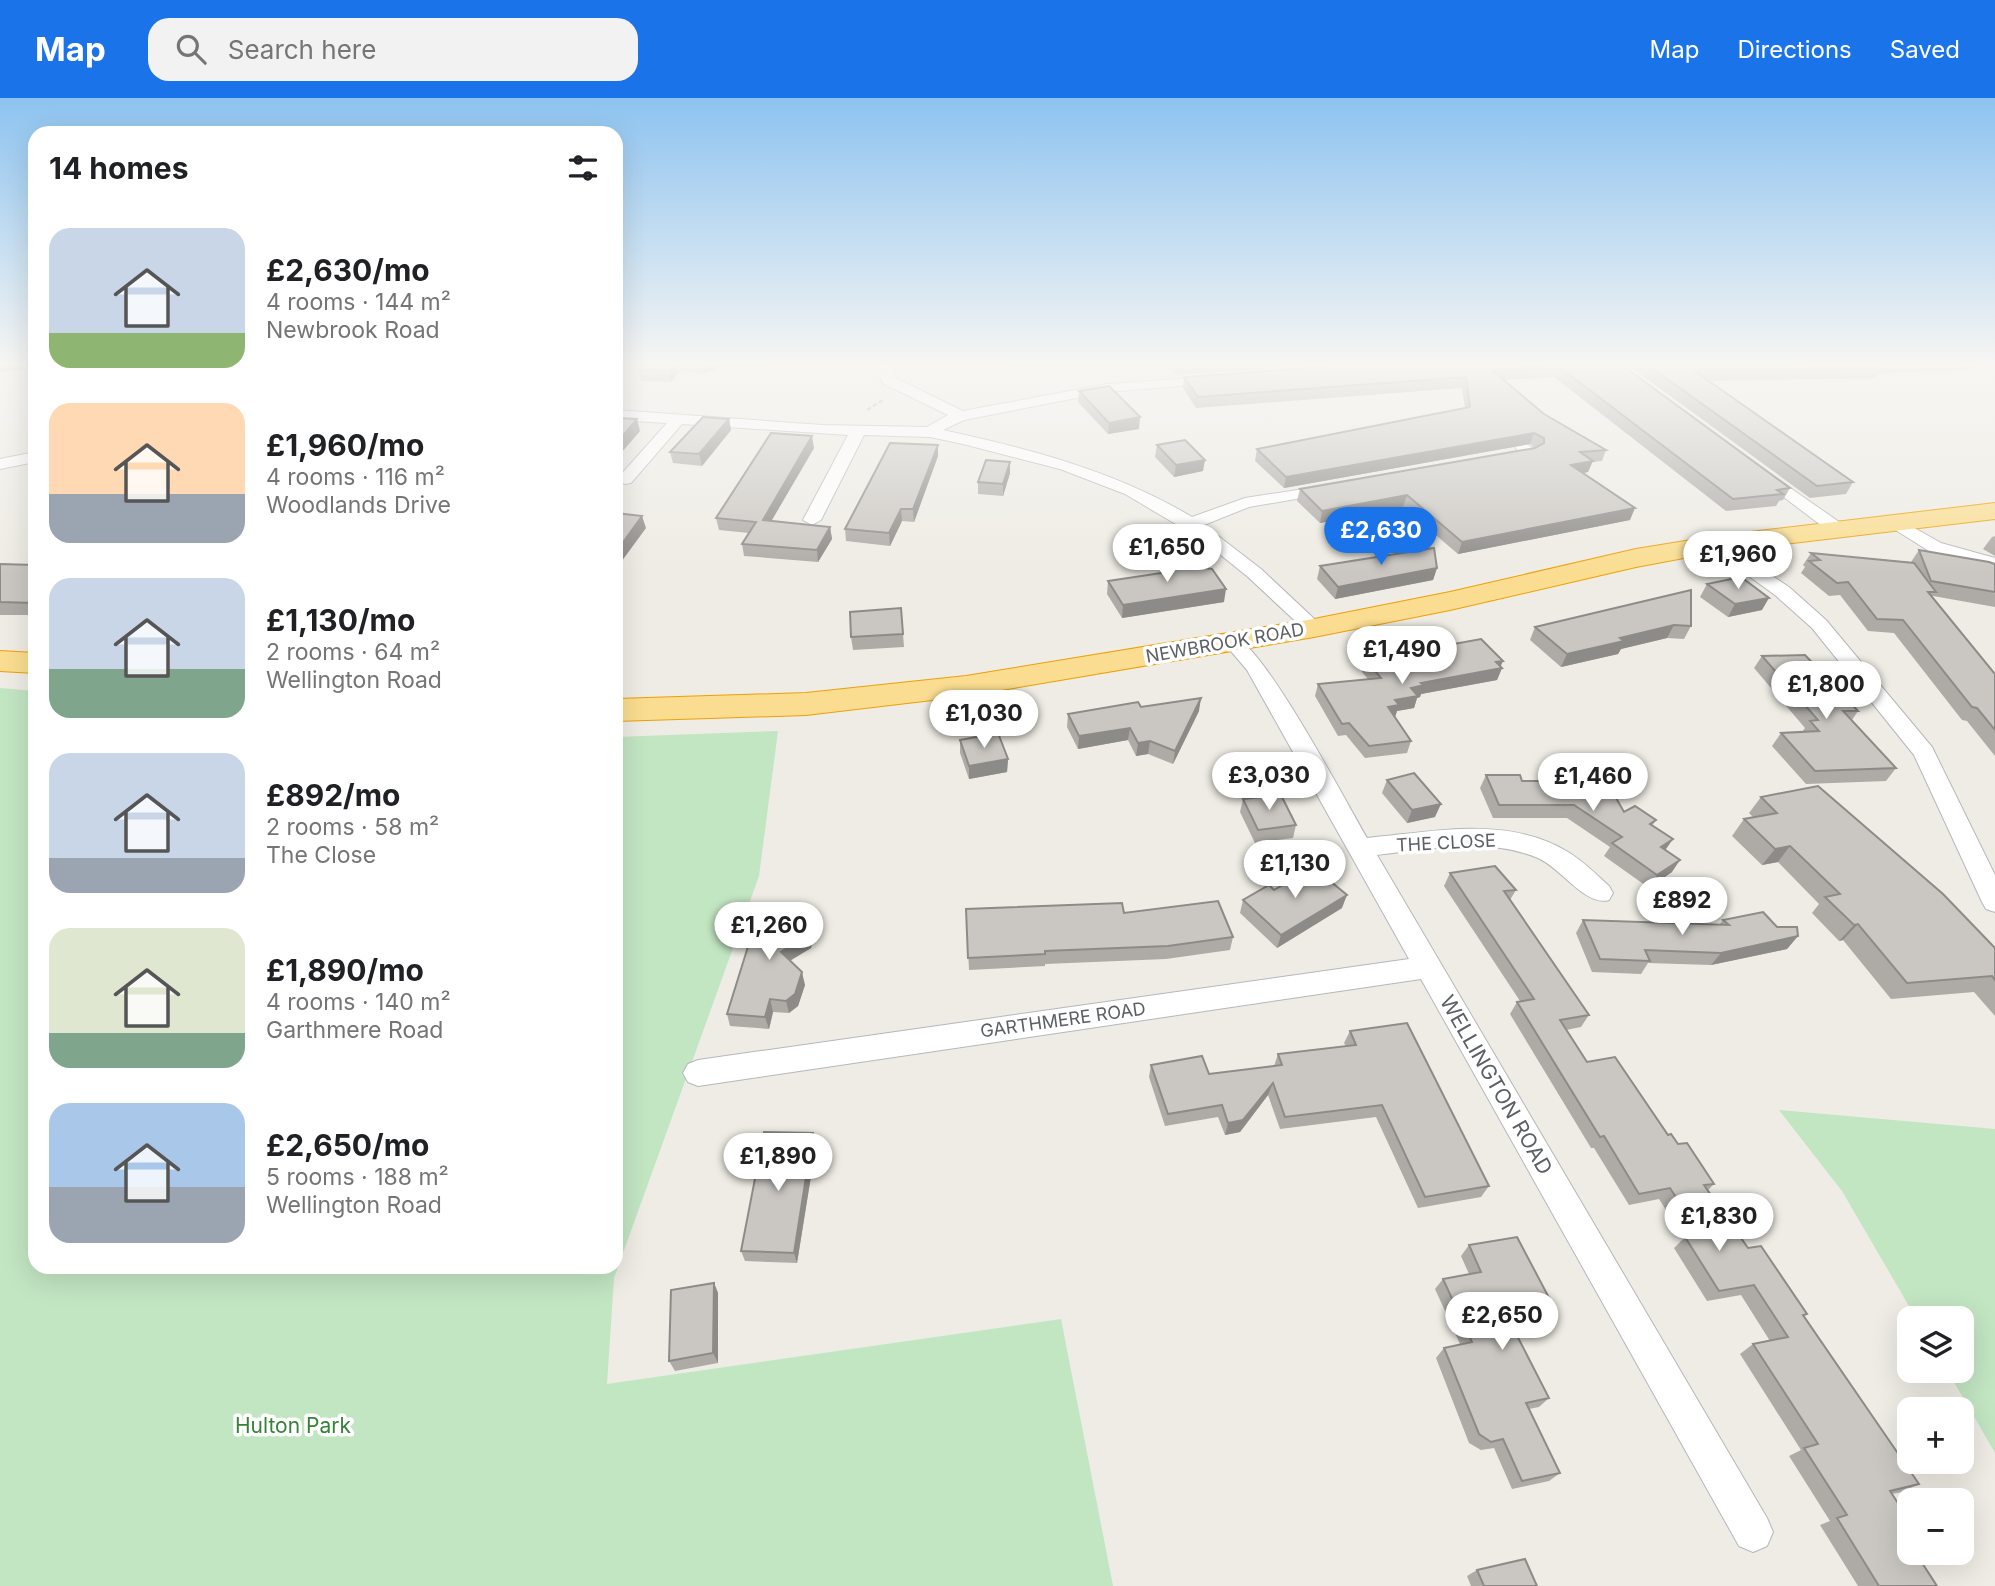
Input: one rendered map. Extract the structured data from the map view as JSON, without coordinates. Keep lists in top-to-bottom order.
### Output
{
  "streets": {
    "highway": ["NEWBROOK ROAD"],
    "street": ["THE CLOSE", "GARTHMERE ROAD", "WELLINGTON ROAD"]
  },
  "crossings": [
    ["NEWBROOK ROAD", "WELLINGTON ROAD"],
    ["THE CLOSE", "WELLINGTON ROAD"],
    ["GARTHMERE ROAD", "WELLINGTON ROAD"]
  ],
  "parks": ["Hulton Park"],
  "page": {
    "header": "Map",
    "search": "Search here",
    "nav": ["Map", "Directions", "Saved"],
    "heading": "14 homes",
    "list": [
      {
        "name": "£2,630/mo",
        "note": "4 rooms · 144 m² · Newbrook Road"
      },
      {
        "name": "£1,960/mo",
        "note": "4 rooms · 116 m² · Woodlands Drive"
      },
      {
        "name": "£1,130/mo",
        "note": "2 rooms · 64 m² · Wellington Road"
      },
      {
        "name": "£892/mo",
        "note": "2 rooms · 58 m² · The Close"
      },
      {
        "name": "£1,890/mo",
        "note": "4 rooms · 140 m² · Garthmere Road"
      },
      {
        "name": "£2,650/mo",
        "note": "5 rooms · 188 m² · Wellington Road"
      }
    ],
    "price": [
      "£2,630",
      "£1,650",
      "£1,960",
      "£1,490",
      "£1,800",
      "£1,030",
      "£3,030",
      "£1,460",
      "£1,130",
      "£892",
      "£1,260",
      "£1,890",
      "£1,830",
      "£2,650"
    ],
    "map_buttons": ["+", "−"]
  }
}
